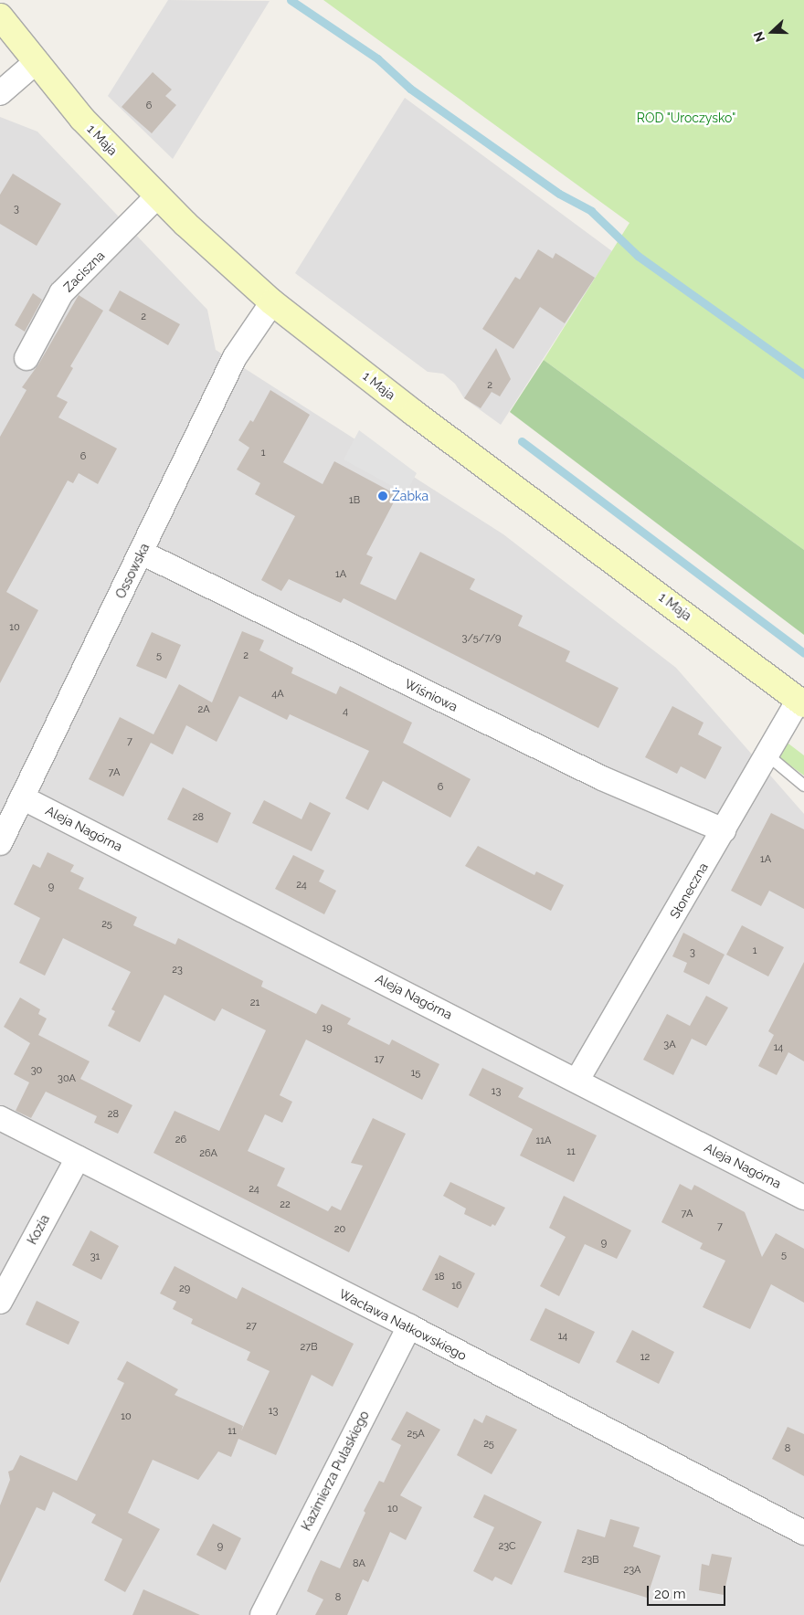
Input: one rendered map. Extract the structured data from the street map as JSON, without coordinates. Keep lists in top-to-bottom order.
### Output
{
  "streets": {
    "main road": ["1 Maja"],
    "street": [
      "Zaciszna",
      "Ossowska",
      "Wiśniowa",
      "Aleja Nagórna",
      "Słoneczna",
      "Kozia",
      "Wacława Nałkowskiego",
      "Kazimierza Pułaskiego"
    ]
  },
  "crossings": [
    ["1 Maja", "Zaciszna"],
    ["1 Maja", "Ossowska"],
    ["1 Maja", "Słoneczna"],
    ["Ossowska", "Wiśniowa"],
    ["Ossowska", "Aleja Nagórna"],
    ["Wiśniowa", "Słoneczna"],
    ["Aleja Nagórna", "Słoneczna"],
    ["Kozia", "Wacława Nałkowskiego"],
    ["Wacława Nałkowskiego", "Kazimierza Pułaskiego"]
  ],
  "parks": ["ROD \"Uroczysko\""],
  "places": ["Żabka"],
  "house_numbers": [
    "6",
    "3",
    "2",
    "2",
    "1",
    "6",
    "1B",
    "1A",
    "10",
    "3/5/7/9",
    "5",
    "2",
    "4A",
    "2A",
    "4",
    "7",
    "7A",
    "6",
    "28",
    "1A",
    "24",
    "9",
    "25",
    "1",
    "3",
    "23",
    "21",
    "19",
    "3A",
    "14",
    "17",
    "30",
    "15",
    "30A",
    "13",
    "28",
    "26",
    "11A",
    "11",
    "26A",
    "24",
    "22",
    "7A",
    "7",
    "20",
    "9",
    "5",
    "31",
    "18",
    "16",
    "29",
    "27",
    "14",
    "27B",
    "12",
    "13",
    "10",
    "11",
    "25A",
    "25",
    "8",
    "10",
    "9",
    "23C",
    "23B",
    "8A",
    "23A",
    "8"
  ],
  "scale_bar": "20 m",
  "north": "left"
}
